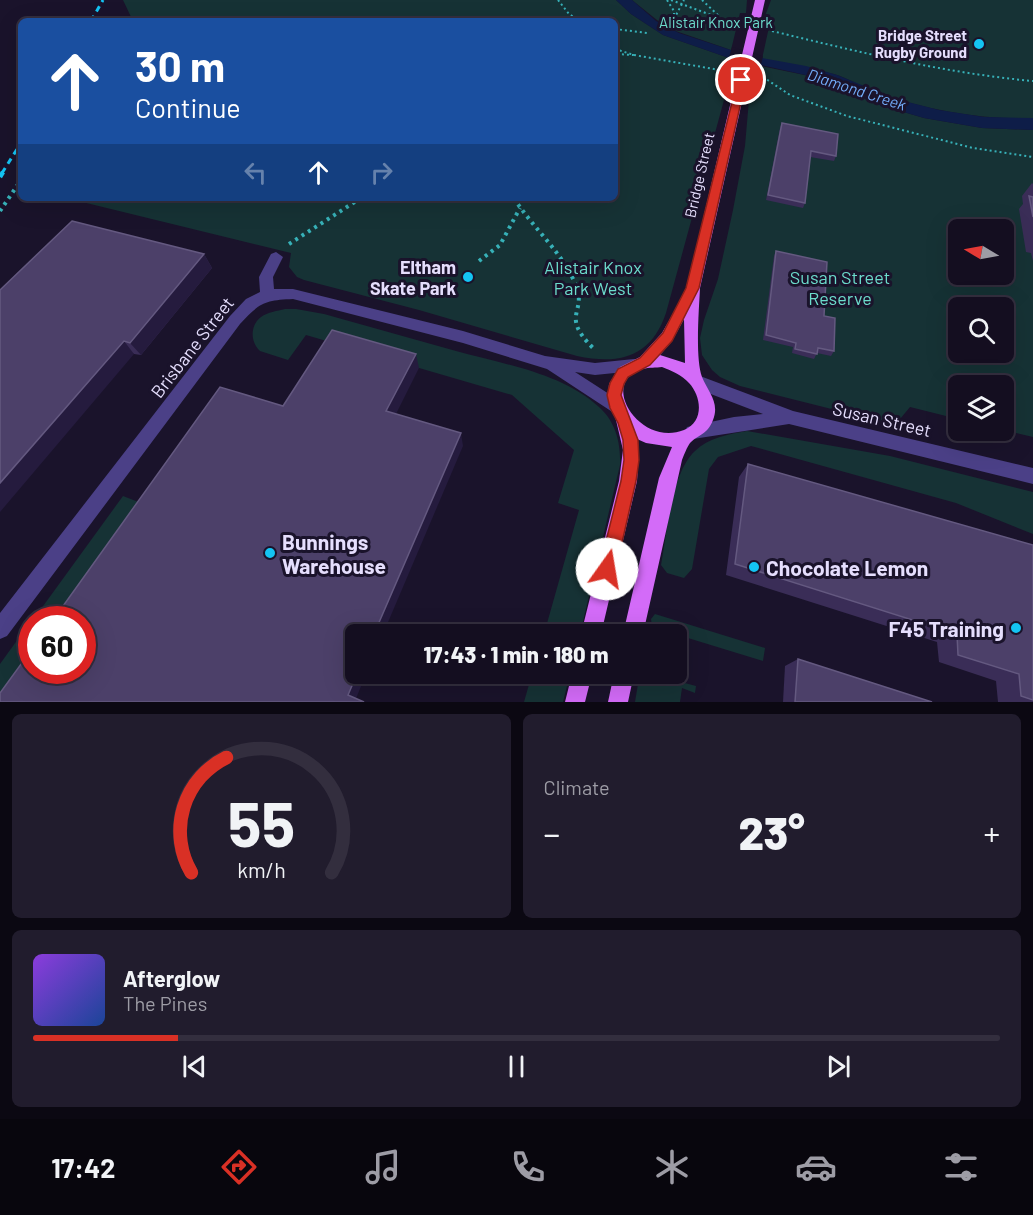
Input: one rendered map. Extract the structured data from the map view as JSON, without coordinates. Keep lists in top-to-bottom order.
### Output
{
  "streets": {
    "main road": ["Bridge Street"],
    "street": ["Brisbane Street", "Susan Street"]
  },
  "crossings": [
    ["Bridge Street", "Susan Street"]
  ],
  "water": ["Diamond Creek"],
  "parks": ["Alistair Knox Park", "Alistair Knox Park West", "Susan Street Reserve"],
  "places": [
    "Bridge Street Rugby Ground",
    "Eltham Skate Park",
    "Bunnings Warehouse",
    "Chocolate Lemon",
    "F45 Training"
  ],
  "north": "left",
  "page": {
    "turn": ["30 m", "Continue"],
    "limit": "60",
    "trip": "17:43 · 1 min · 180 m",
    "tile": "Climate",
    "heat": ["−", "23°", "+"],
    "song": ["Afterglow", "The Pines"],
    "tabs": "17:42",
    "gauge": ["55", "km/h"]
  }
}
